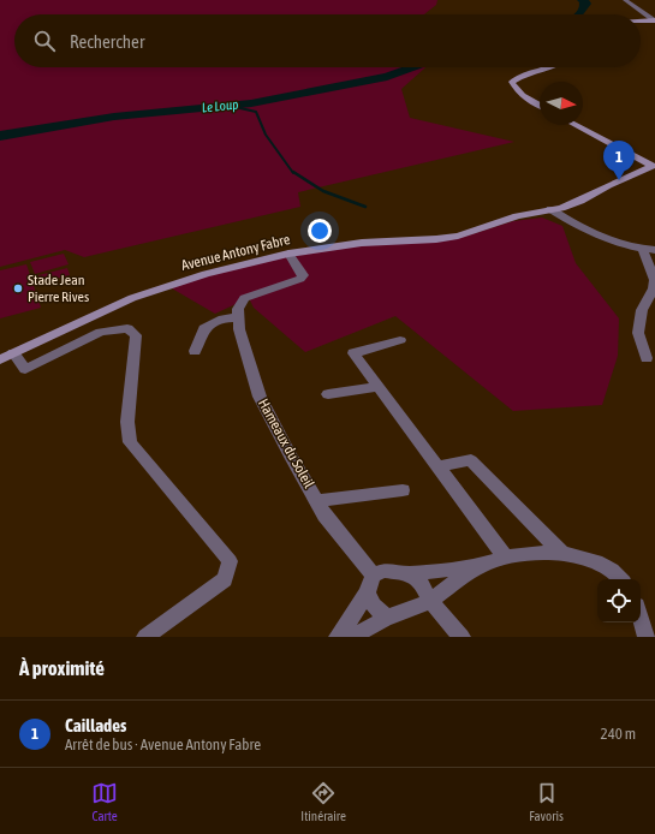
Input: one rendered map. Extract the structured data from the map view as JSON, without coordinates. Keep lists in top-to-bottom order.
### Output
{
  "streets": {
    "street": ["Avenue Antony Fabre", "Hameaux du Soleil"]
  },
  "water": ["Le Loup"],
  "places": ["Stade Jean Pierre Rives"],
  "north": "right",
  "page": {
    "search": "Rechercher",
    "pins": "1",
    "heading": "À proximité",
    "list": [
      {
        "mark": "1",
        "name": "Caillades",
        "note": "Arrêt de bus · Avenue Antony Fabre",
        "value": "240 m"
      }
    ],
    "nav": ["Carte", "Itinéraire", "Favoris"]
  }
}
